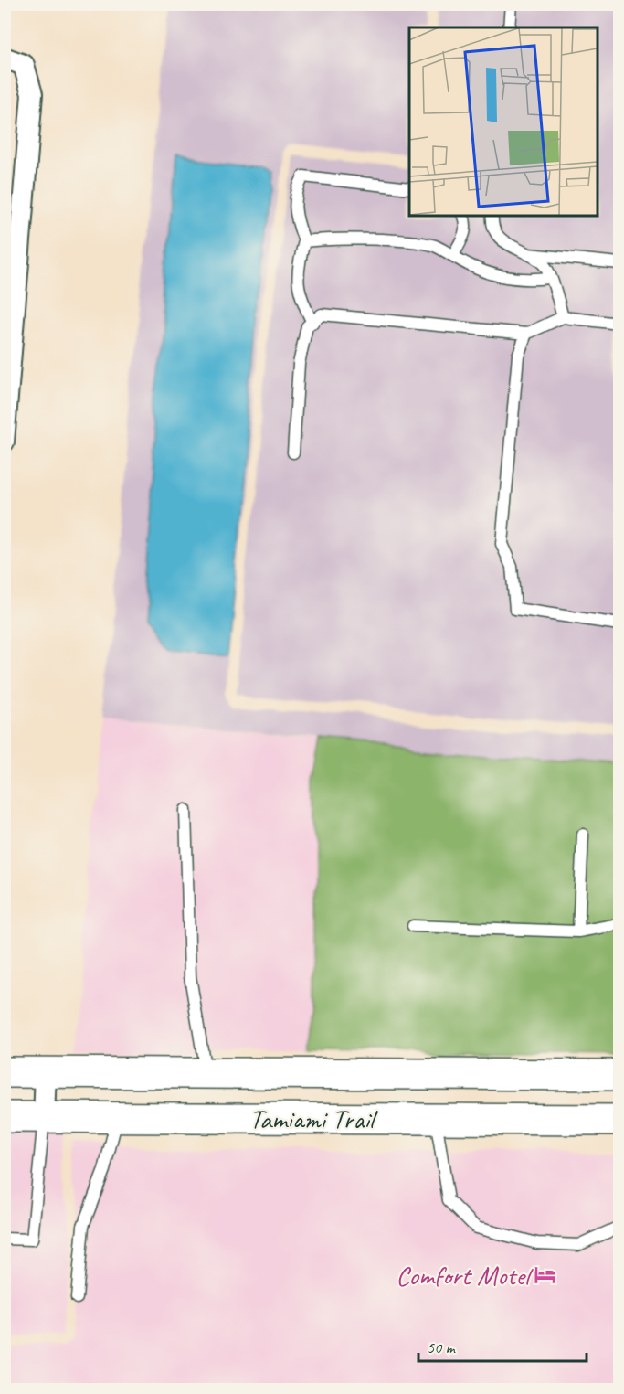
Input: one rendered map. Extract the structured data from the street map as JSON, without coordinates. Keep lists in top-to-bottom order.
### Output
{
  "streets": {
    "main road": ["Tamiami Trail"]
  },
  "places": {
    "hotel": ["Comfort Motel"]
  },
  "scale_bar": "50 m"
}
